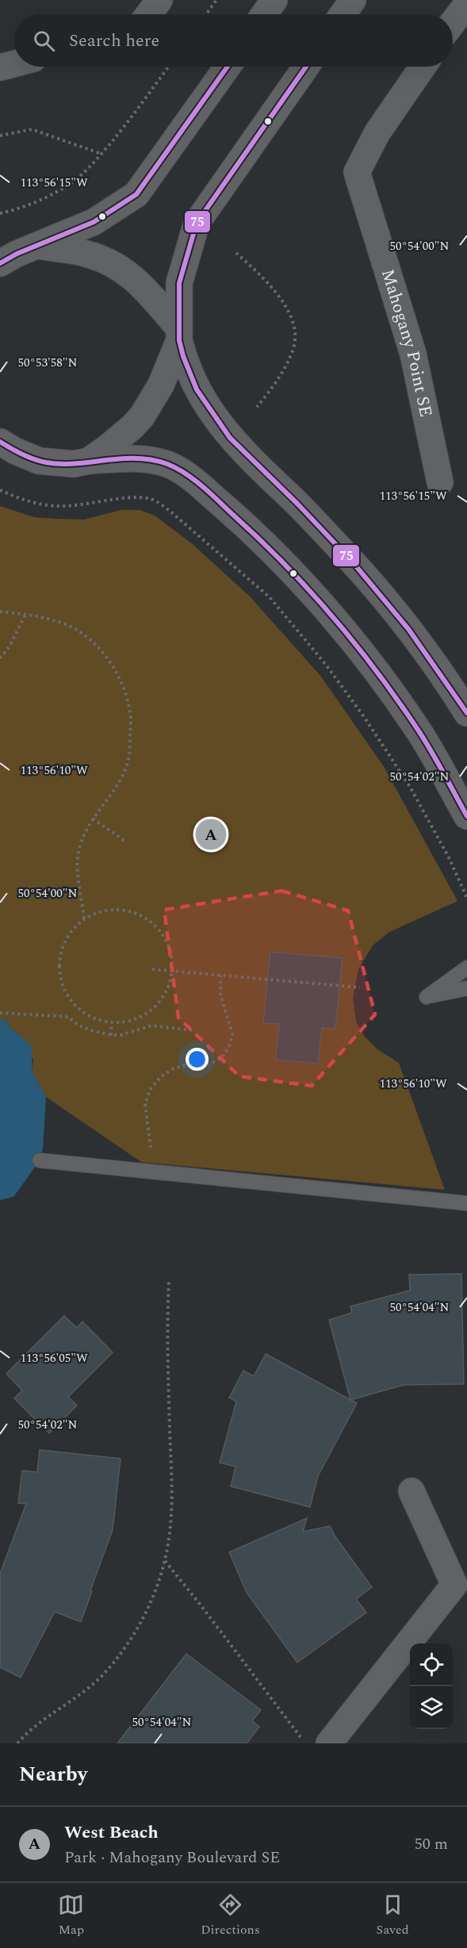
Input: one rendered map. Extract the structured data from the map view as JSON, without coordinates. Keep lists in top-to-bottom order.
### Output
{
  "streets": {
    "street": ["Mahogany Point SE"]
  },
  "lines": ["transit line 75"],
  "page": {
    "search": "Search here",
    "pins": "A",
    "heading": "Nearby",
    "list": [
      {
        "mark": "A",
        "name": "West Beach",
        "note": "Park · Mahogany Boulevard SE",
        "value": "50 m"
      }
    ],
    "nav": ["Map", "Directions", "Saved"]
  },
  "coordinates": [
    "113°56'15\"W",
    "50°54'00\"N",
    "50°53'58\"N",
    "113°56'10\"W",
    "50°54'02\"N",
    "50°54'04\"N",
    "113°56'05\"W"
  ]
}
